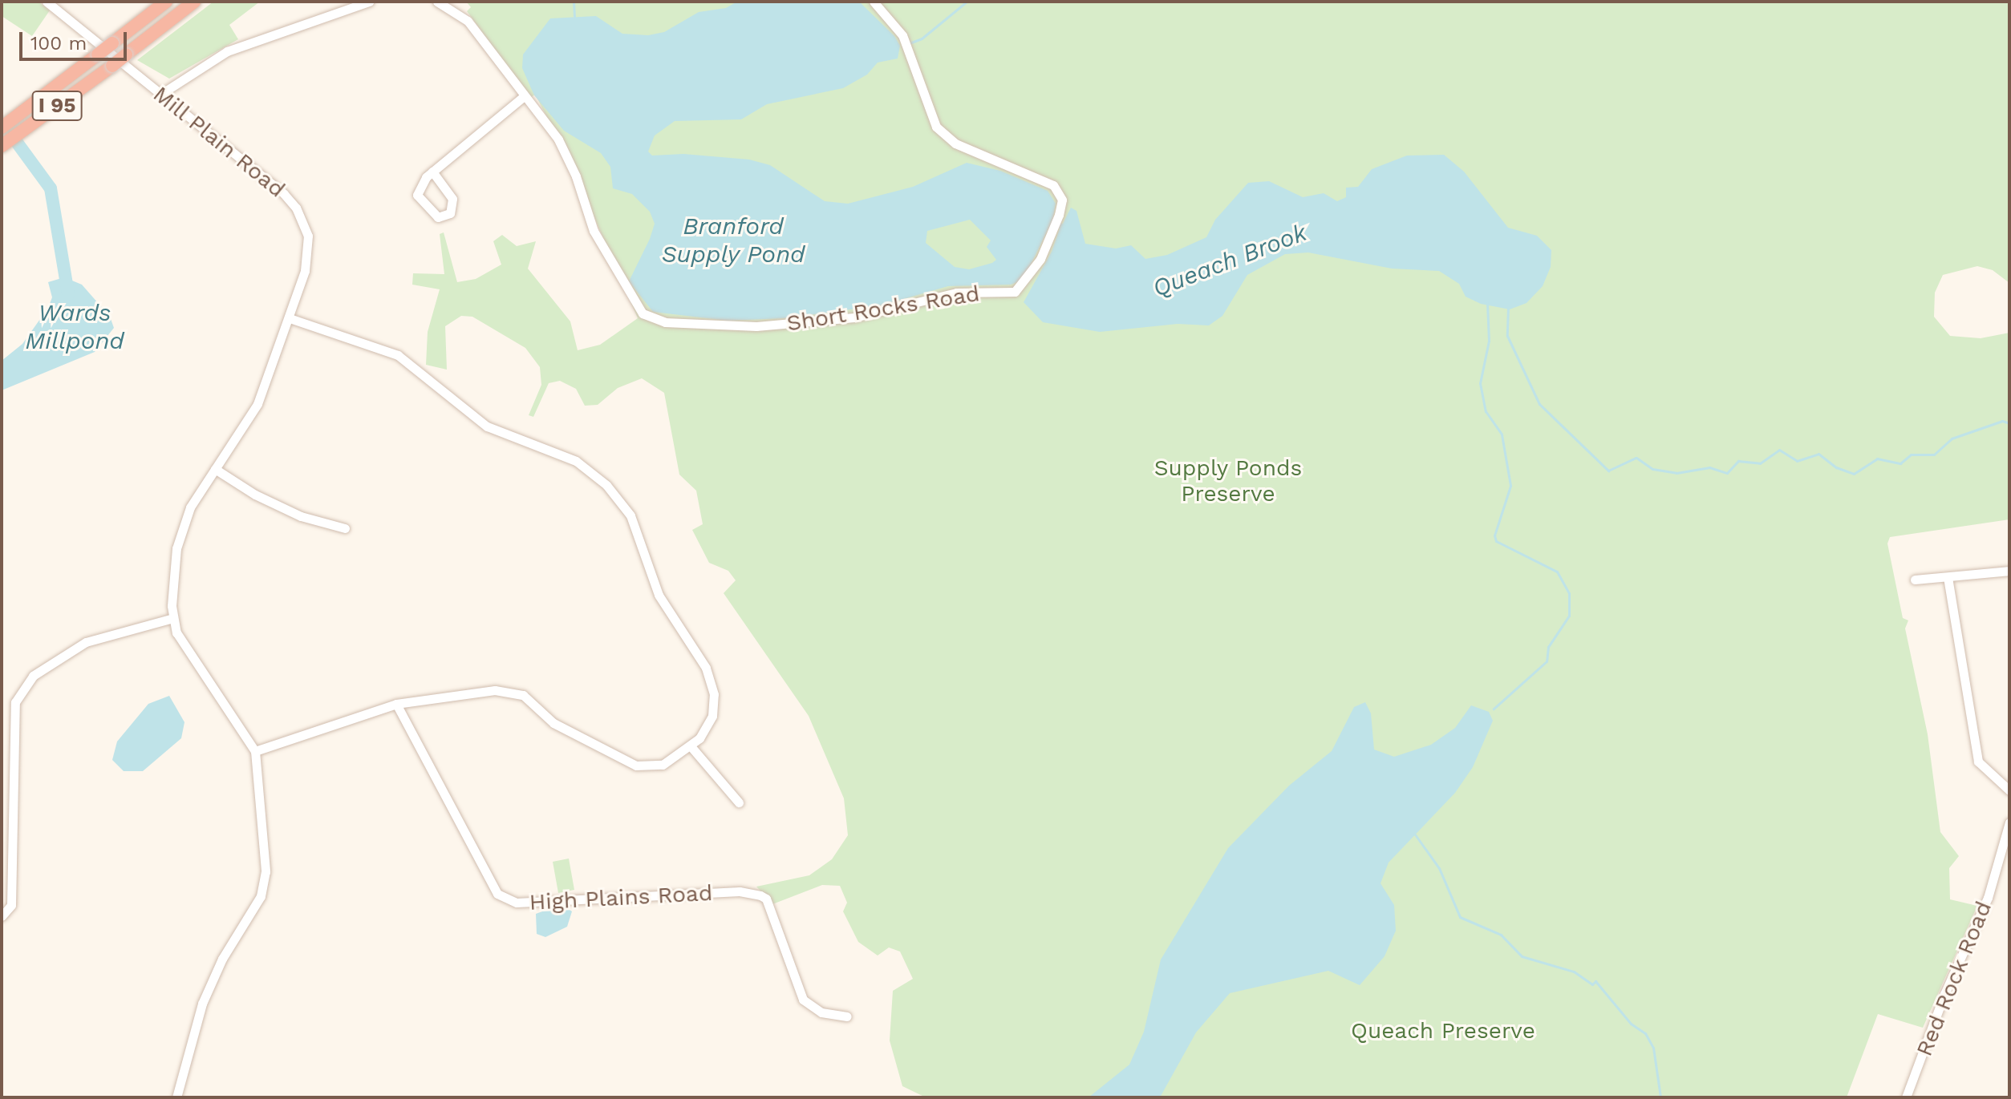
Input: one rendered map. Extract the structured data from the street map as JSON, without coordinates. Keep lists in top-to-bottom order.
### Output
{
  "streets": {
    "highway": ["I 95"],
    "street": [
      "Mill Plain Road",
      "Short Rocks Road",
      "High Plains Road",
      "Red Rock Road"
    ]
  },
  "water": ["Branford Supply Pond", "Queach Brook", "Wards Millpond"],
  "parks": ["Supply Ponds Preserve", "Queach Preserve"],
  "scale_bar": "100 m"
}
